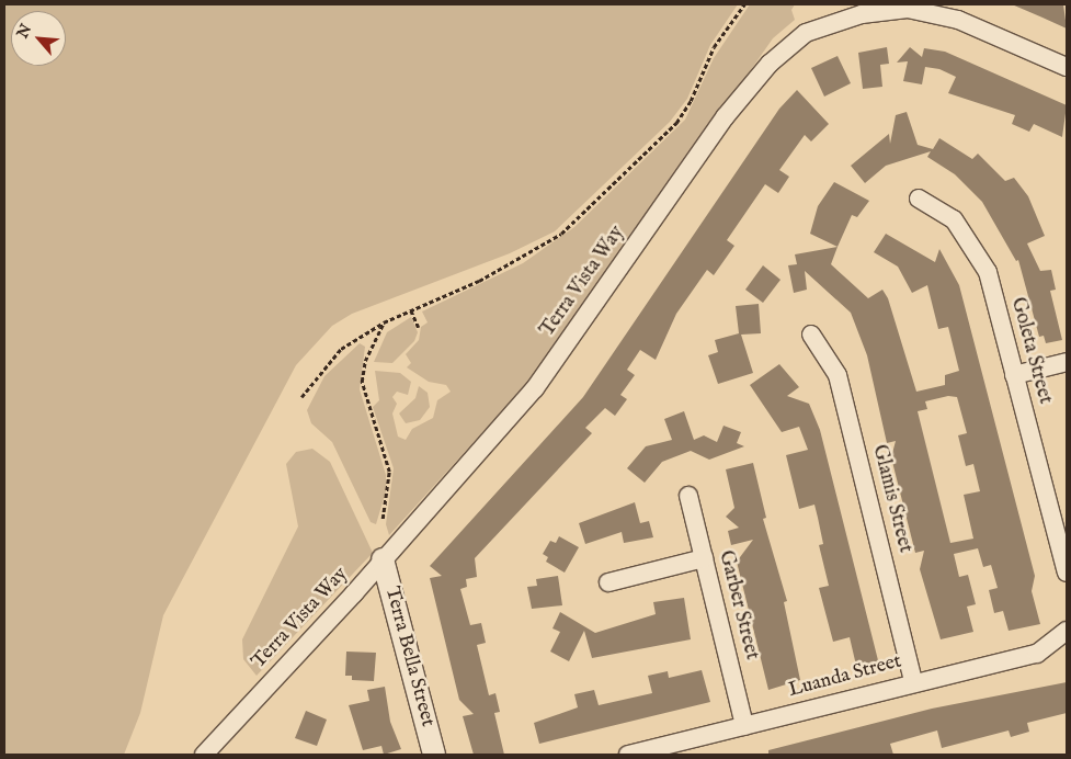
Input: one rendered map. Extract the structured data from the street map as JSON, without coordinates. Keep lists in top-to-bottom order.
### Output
{
  "streets": {
    "street": [
      "Terra Vista Way",
      "Goleta Street",
      "Glamis Street",
      "Garber Street",
      "Terra Bella Street",
      "Luanda Street"
    ]
  },
  "crossings": [
    ["Terra Vista Way", "Terra Bella Street"],
    ["Glamis Street", "Luanda Street"],
    ["Garber Street", "Luanda Street"]
  ],
  "north": "top left"
}
